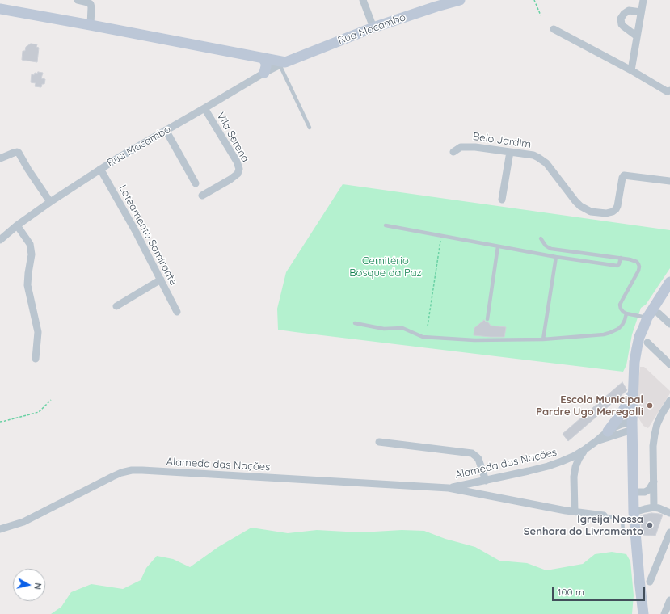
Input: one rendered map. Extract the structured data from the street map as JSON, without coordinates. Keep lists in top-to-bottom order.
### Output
{
  "streets": {
    "main road": ["Rua Mocambo"],
    "street": [
      "Vila Serena",
      "Belo Jardim",
      "Loteamento Somirante",
      "Alameda das Nações"
    ]
  },
  "crossings": [
    ["Rua Mocambo", "Vila Serena"],
    ["Rua Mocambo", "Loteamento Somirante"]
  ],
  "parks": ["Cemitério Bosque da Paz"],
  "places": ["Escola Municipal Pardre Ugo Meregalli", "Igreija Nossa Senhora do Livramento"],
  "scale_bar": "100 m",
  "north": "right"
}
